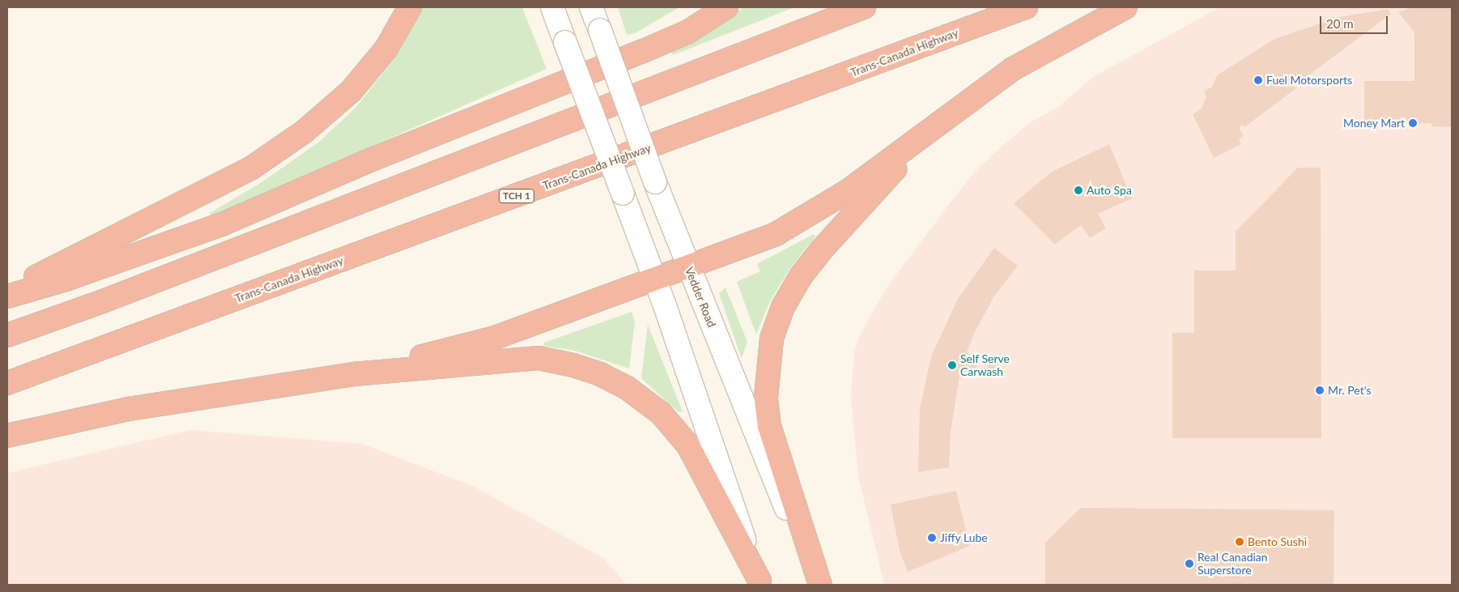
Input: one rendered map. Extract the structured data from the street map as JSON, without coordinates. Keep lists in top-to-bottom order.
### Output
{
  "streets": {
    "highway": ["Trans-Canada Highway", "TCH 1"],
    "main road": ["Vedder Road"]
  },
  "places": [
    "Fuel Motorsports",
    "Money Mart",
    "Auto Spa",
    "Self Serve Carwash",
    "Mr. Pet's",
    "Jiffy Lube",
    "Bento Sushi",
    "Real Canadian Superstore"
  ],
  "scale_bar": "20 m"
}
